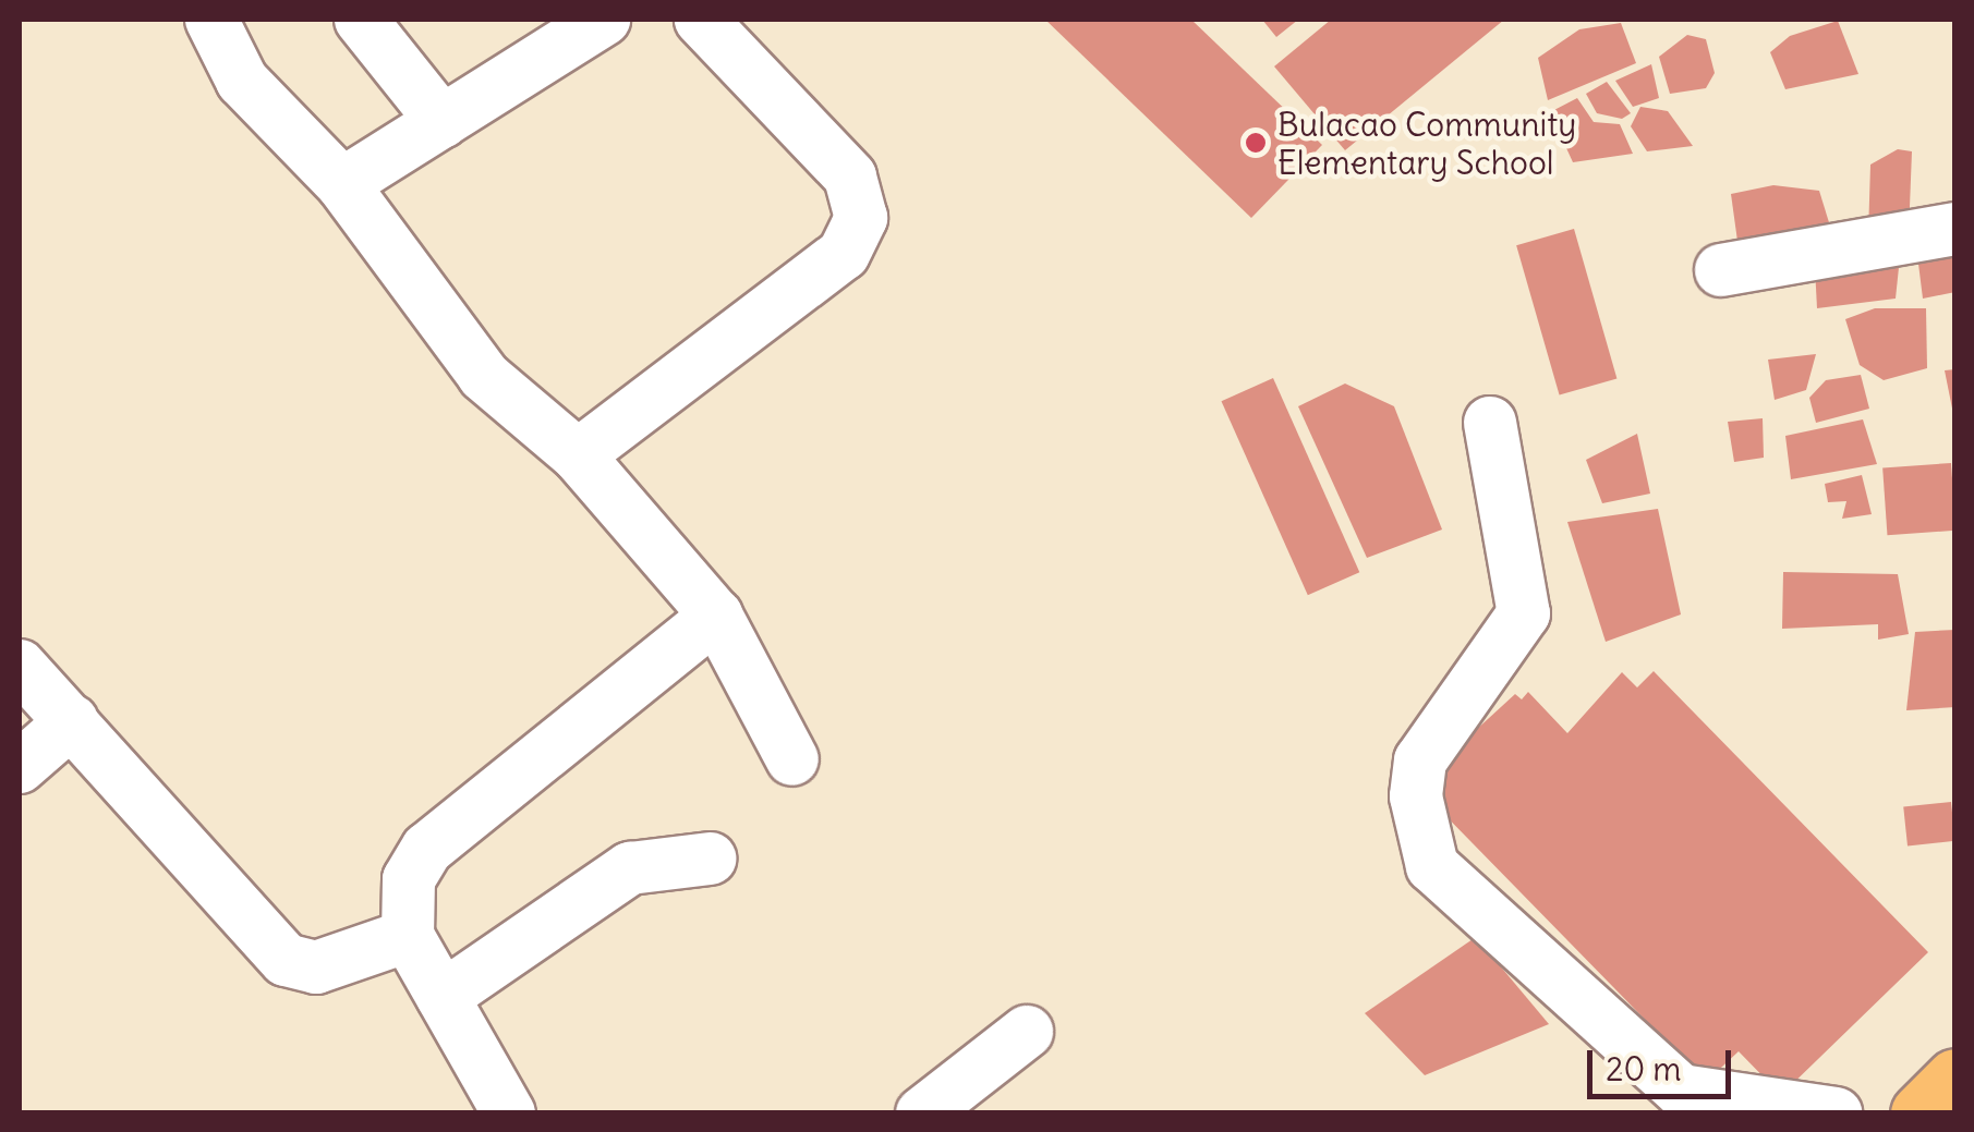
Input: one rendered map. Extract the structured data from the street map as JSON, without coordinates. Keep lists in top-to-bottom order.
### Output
{
  "places": ["Bulacao Community Elementary School"],
  "scale_bar": "20 m"
}
